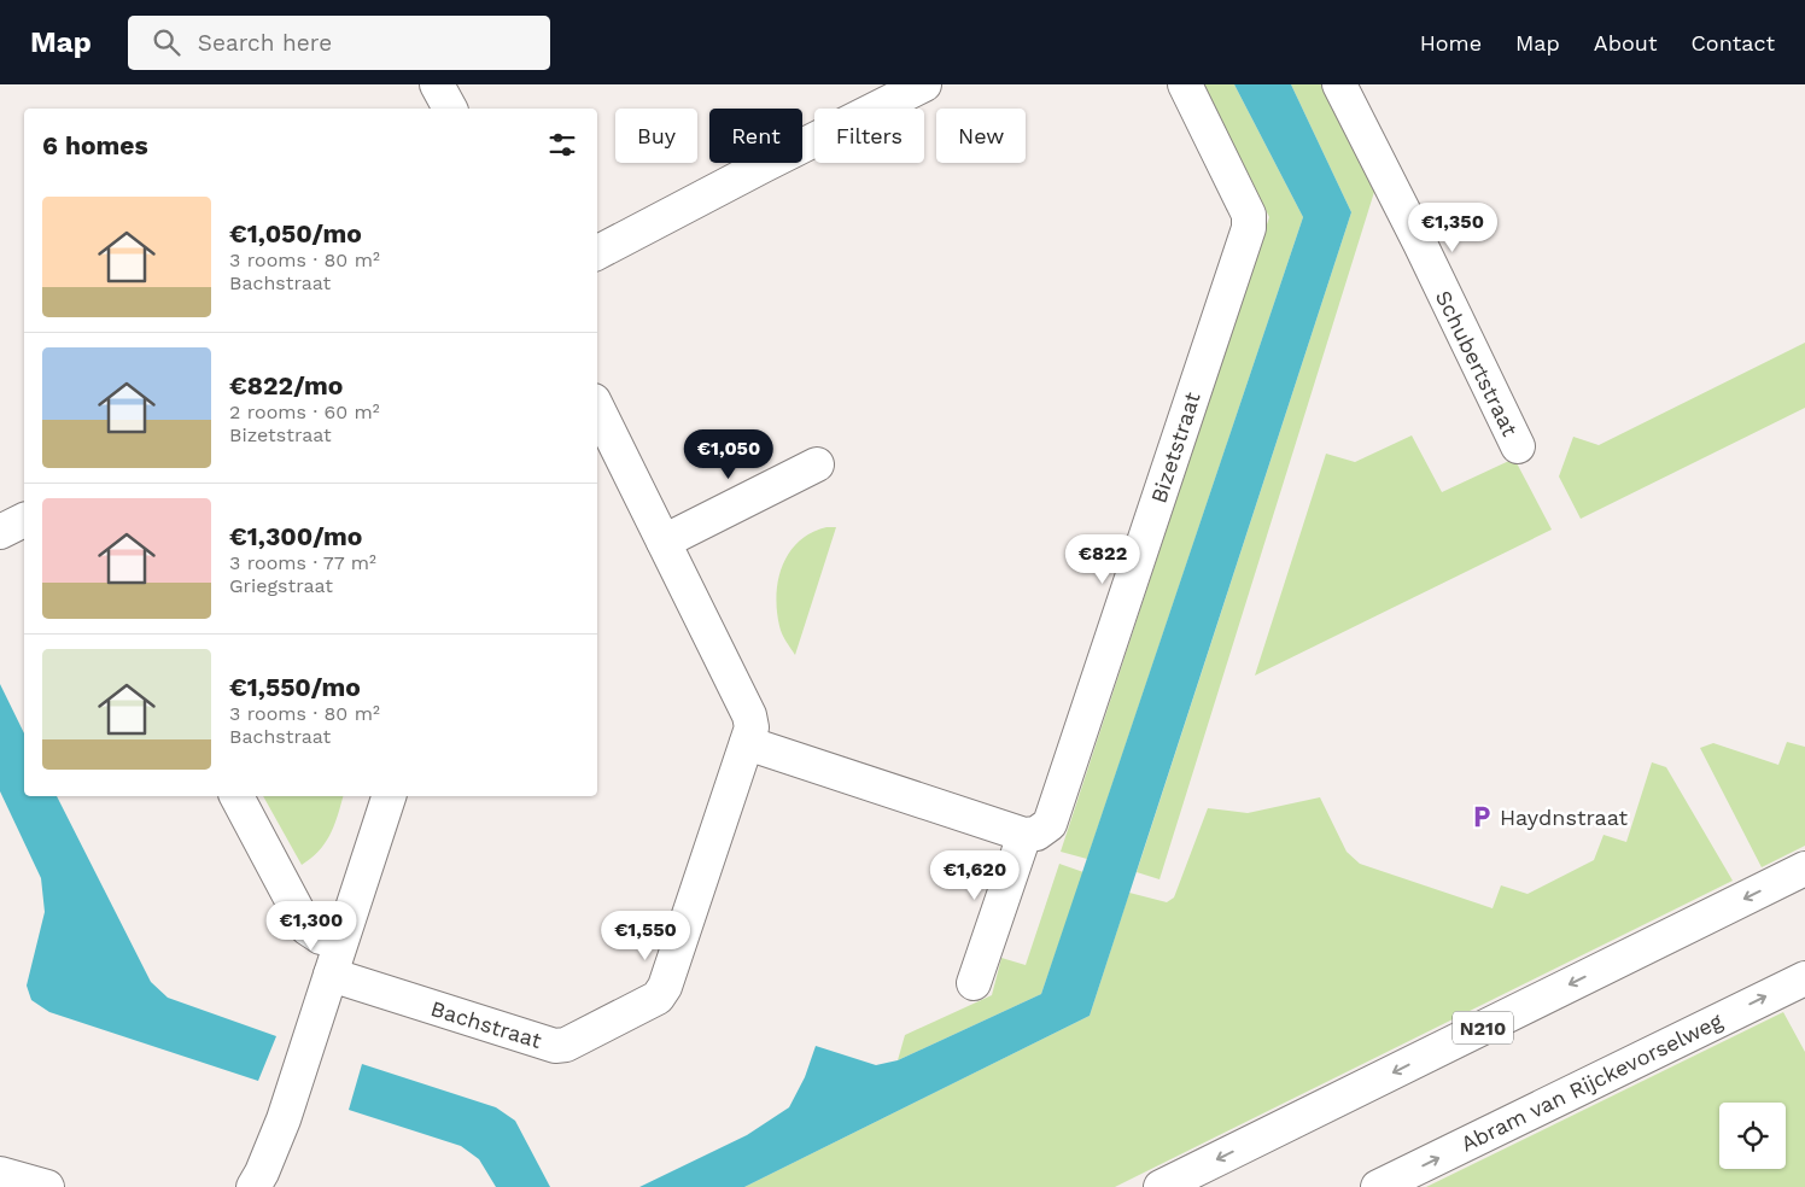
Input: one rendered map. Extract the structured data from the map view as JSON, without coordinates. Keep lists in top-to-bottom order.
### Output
{
  "streets": {
    "main road": [
      "Schubertstraat",
      "Bizetstraat",
      "Bachstraat",
      "N210",
      "Abram van Rijckevorselweg"
    ]
  },
  "places": {
    "parking": ["Haydnstraat"]
  },
  "page": {
    "header": "Map",
    "search": "Search here",
    "nav": [
      "Home",
      "Map",
      "About",
      "Contact"
    ],
    "chip": [
      "Buy",
      "Rent",
      "Filters",
      "New"
    ],
    "heading": "6 homes",
    "list": [
      {
        "name": "€1,050/mo",
        "note": "3 rooms · 80 m² · Bachstraat"
      },
      {
        "name": "€822/mo",
        "note": "2 rooms · 60 m² · Bizetstraat"
      },
      {
        "name": "€1,300/mo",
        "note": "3 rooms · 77 m² · Griegstraat"
      },
      {
        "name": "€1,550/mo",
        "note": "3 rooms · 80 m² · Bachstraat"
      }
    ],
    "price": [
      "€1,350",
      "€1,050",
      "€822",
      "€1,620",
      "€1,300",
      "€1,550"
    ]
  }
}
